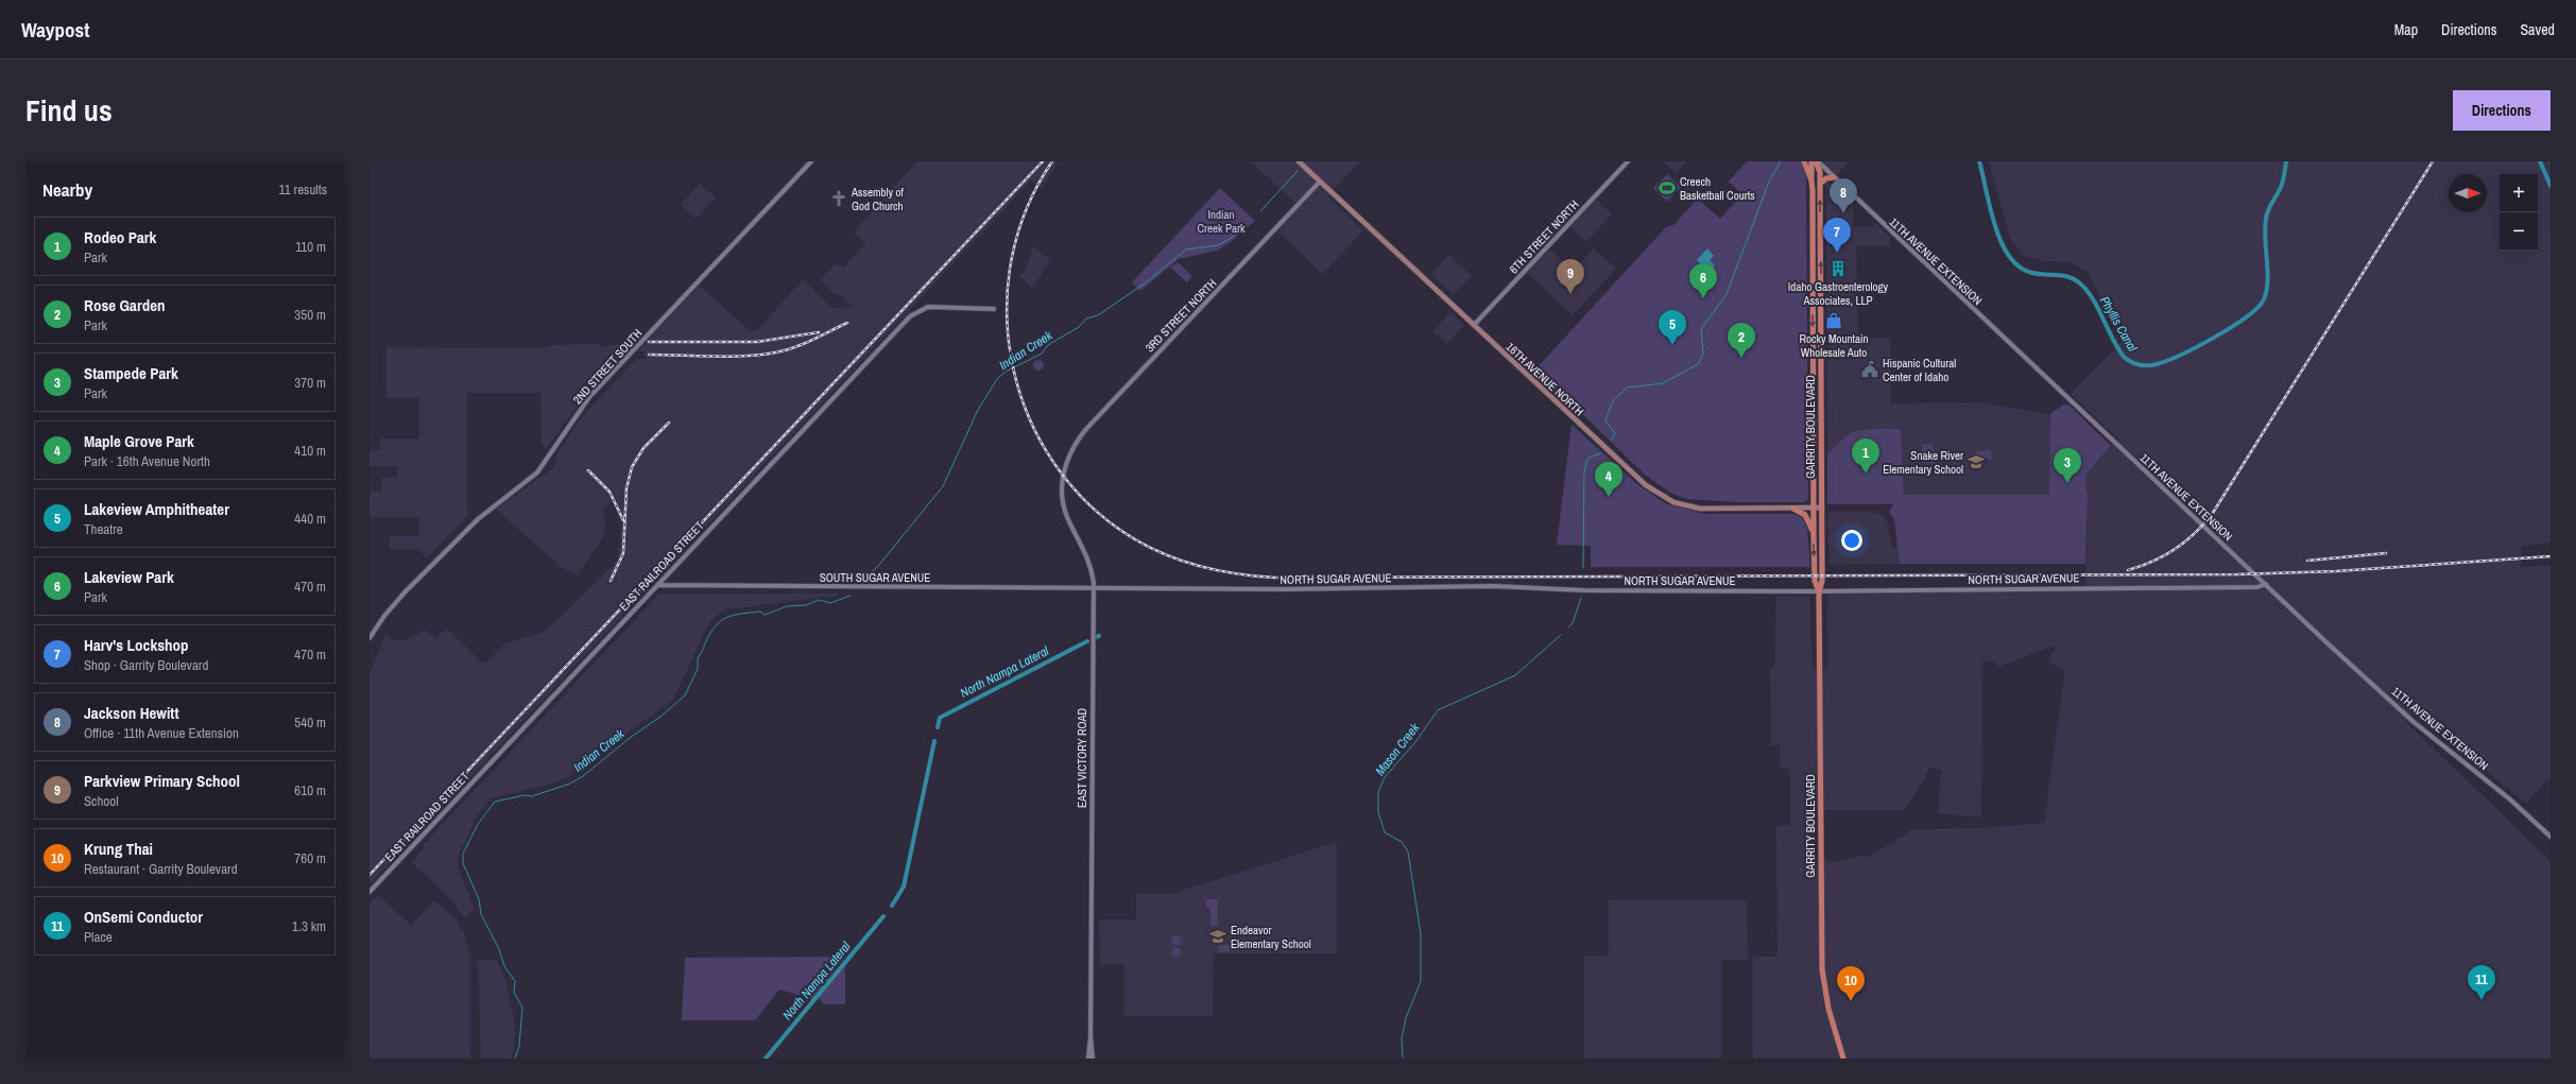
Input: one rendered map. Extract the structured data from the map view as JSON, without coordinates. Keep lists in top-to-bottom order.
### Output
{
  "streets": {
    "main road": ["16TH AVENUE NORTH", "GARRITY BOULEVARD"],
    "street": [
      "6TH STREET NORTH",
      "11TH AVENUE EXTENSION",
      "3RD STREET NORTH",
      "2ND STREET SOUTH",
      "EAST RAILROAD STREET",
      "SOUTH SUGAR AVENUE",
      "NORTH SUGAR AVENUE",
      "EAST VICTORY ROAD"
    ]
  },
  "crossings": [
    ["6TH STREET NORTH", "16TH AVENUE NORTH"],
    ["11TH AVENUE EXTENSION", "GARRITY BOULEVARD"],
    ["11TH AVENUE EXTENSION", "NORTH SUGAR AVENUE"],
    ["3RD STREET NORTH", "16TH AVENUE NORTH"],
    ["3RD STREET NORTH", "EAST VICTORY ROAD"],
    ["16TH AVENUE NORTH", "GARRITY BOULEVARD"],
    ["GARRITY BOULEVARD", "NORTH SUGAR AVENUE"],
    ["EAST RAILROAD STREET", "SOUTH SUGAR AVENUE"],
    ["SOUTH SUGAR AVENUE", "NORTH SUGAR AVENUE"],
    ["SOUTH SUGAR AVENUE", "EAST VICTORY ROAD"],
    ["NORTH SUGAR AVENUE", "EAST VICTORY ROAD"]
  ],
  "water": [
    "Phyllis Canal",
    "Indian Creek",
    "North Nampa Lateral",
    "Mason Creek"
  ],
  "parks": ["Indian Creek Park"],
  "places": {
    "sports": ["Creech Basketball Courts"],
    "church": ["Assembly of God Church"],
    "building": ["Idaho Gastroenterology Associates, LLP"],
    "shop": ["Rocky Mountain Wholesale Auto"],
    "public building": ["Hispanic Cultural Center of Idaho"],
    "school or university": ["Snake River Elementary School", "Endeavor Elementary School"]
  },
  "north": "right",
  "page": {
    "header": "Waypost",
    "nav": ["Map", "Directions", "Saved"],
    "title": "Find us",
    "buttons": "Directions",
    "heading": ["Nearby", "11 results"],
    "map_buttons": ["+", "−"],
    "pins": [
      "8",
      "7",
      "9",
      "6",
      "5",
      "2",
      "1",
      "3",
      "4",
      "11",
      "10"
    ],
    "list": [
      {
        "mark": "1",
        "name": "Rodeo Park",
        "note": "Park",
        "value": "110 m"
      },
      {
        "mark": "2",
        "name": "Rose Garden",
        "note": "Park",
        "value": "350 m"
      },
      {
        "mark": "3",
        "name": "Stampede Park",
        "note": "Park",
        "value": "370 m"
      },
      {
        "mark": "4",
        "name": "Maple Grove Park",
        "note": "Park · 16th Avenue North",
        "value": "410 m"
      },
      {
        "mark": "5",
        "name": "Lakeview Amphitheater",
        "note": "Theatre",
        "value": "440 m"
      },
      {
        "mark": "6",
        "name": "Lakeview Park",
        "note": "Park",
        "value": "470 m"
      },
      {
        "mark": "7",
        "name": "Harv's Lockshop",
        "note": "Shop · Garrity Boulevard",
        "value": "470 m"
      },
      {
        "mark": "8",
        "name": "Jackson Hewitt",
        "note": "Office · 11th Avenue Extension",
        "value": "540 m"
      },
      {
        "mark": "9",
        "name": "Parkview Primary School",
        "note": "School",
        "value": "610 m"
      },
      {
        "mark": "10",
        "name": "Krung Thai",
        "note": "Restaurant · Garrity Boulevard",
        "value": "760 m"
      },
      {
        "mark": "11",
        "name": "OnSemi Conductor",
        "note": "Place",
        "value": "1.3 km"
      }
    ]
  }
}
